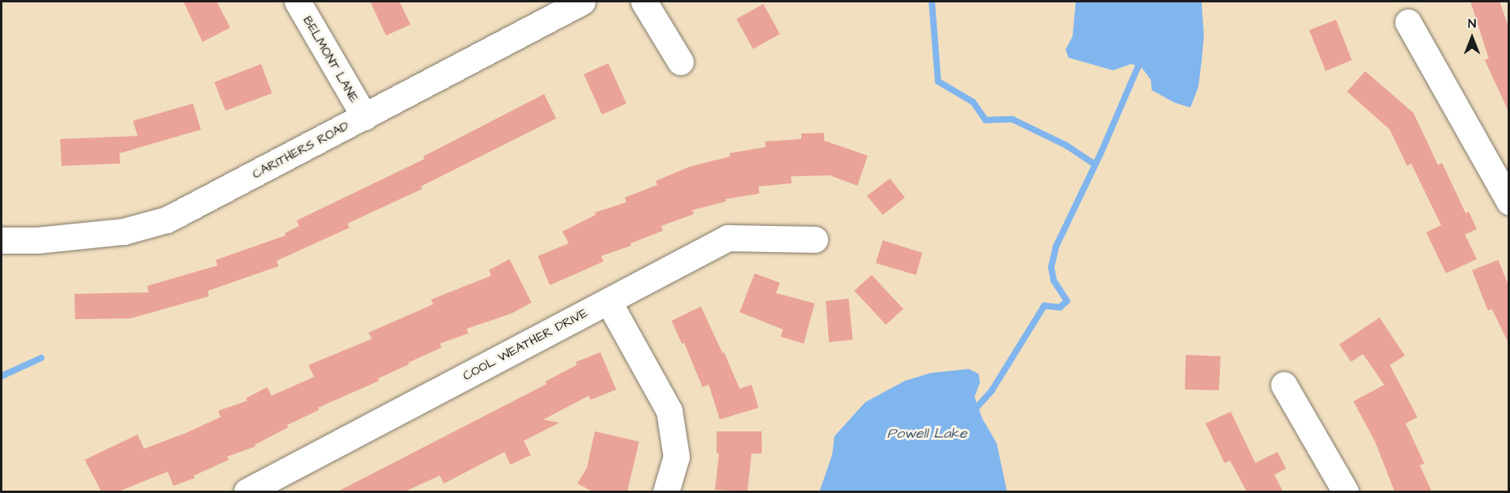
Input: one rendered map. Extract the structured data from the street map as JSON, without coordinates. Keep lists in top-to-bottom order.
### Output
{
  "streets": {
    "street": ["BELMONT LANE", "CARITHERS ROAD", "COOL WEATHER DRIVE"]
  },
  "crossings": [
    ["BELMONT LANE", "CARITHERS ROAD"]
  ],
  "water": ["Powell Lake"],
  "north": "top"
}
